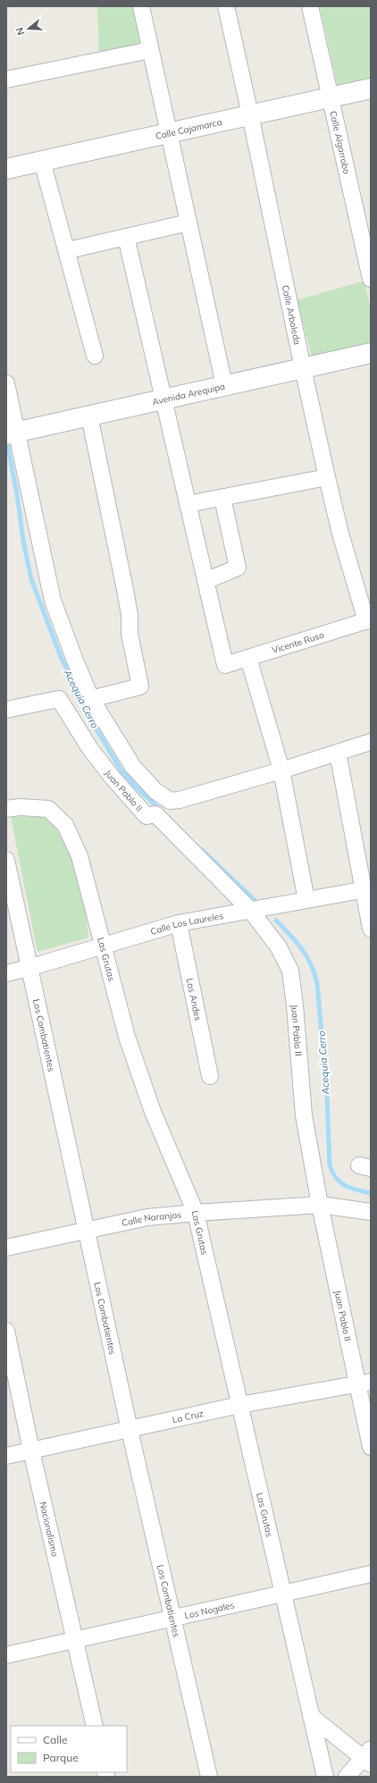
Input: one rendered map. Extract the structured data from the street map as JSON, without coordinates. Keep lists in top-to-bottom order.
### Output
{
  "streets": {
    "street": [
      "Calle Cajamarca",
      "Calle Algarrobo",
      "Calle Arboleda",
      "Avenida Arequipa",
      "Vicente Ruso",
      "Juan Pablo II",
      "Calle Los Laureles",
      "Las Grutas",
      "Los Andes",
      "Los Combatientes",
      "Calle Naranjos",
      "La Cruz",
      "Nacionalismo",
      "Los Nogales"
    ]
  },
  "crossings": [
    ["Calle Cajamarca", "Calle Algarrobo"],
    ["Calle Cajamarca", "Calle Arboleda"],
    ["Calle Arboleda", "Avenida Arequipa"],
    ["Calle Arboleda", "Vicente Ruso"],
    ["Juan Pablo II", "Calle Los Laureles"],
    ["Juan Pablo II", "Calle Naranjos"],
    ["Juan Pablo II", "La Cruz"],
    ["Calle Los Laureles", "Las Grutas"],
    ["Calle Los Laureles", "Los Andes"],
    ["Calle Los Laureles", "Los Combatientes"],
    ["Las Grutas", "Calle Naranjos"],
    ["Las Grutas", "La Cruz"],
    ["Las Grutas", "Los Nogales"],
    ["Los Combatientes", "Calle Naranjos"],
    ["Los Combatientes", "La Cruz"],
    ["Los Combatientes", "Los Nogales"],
    ["La Cruz", "Nacionalismo"],
    ["Nacionalismo", "Los Nogales"]
  ],
  "water": ["Acequia Cerro"],
  "legend": ["Calle", "Parque"],
  "north": "left"
}
